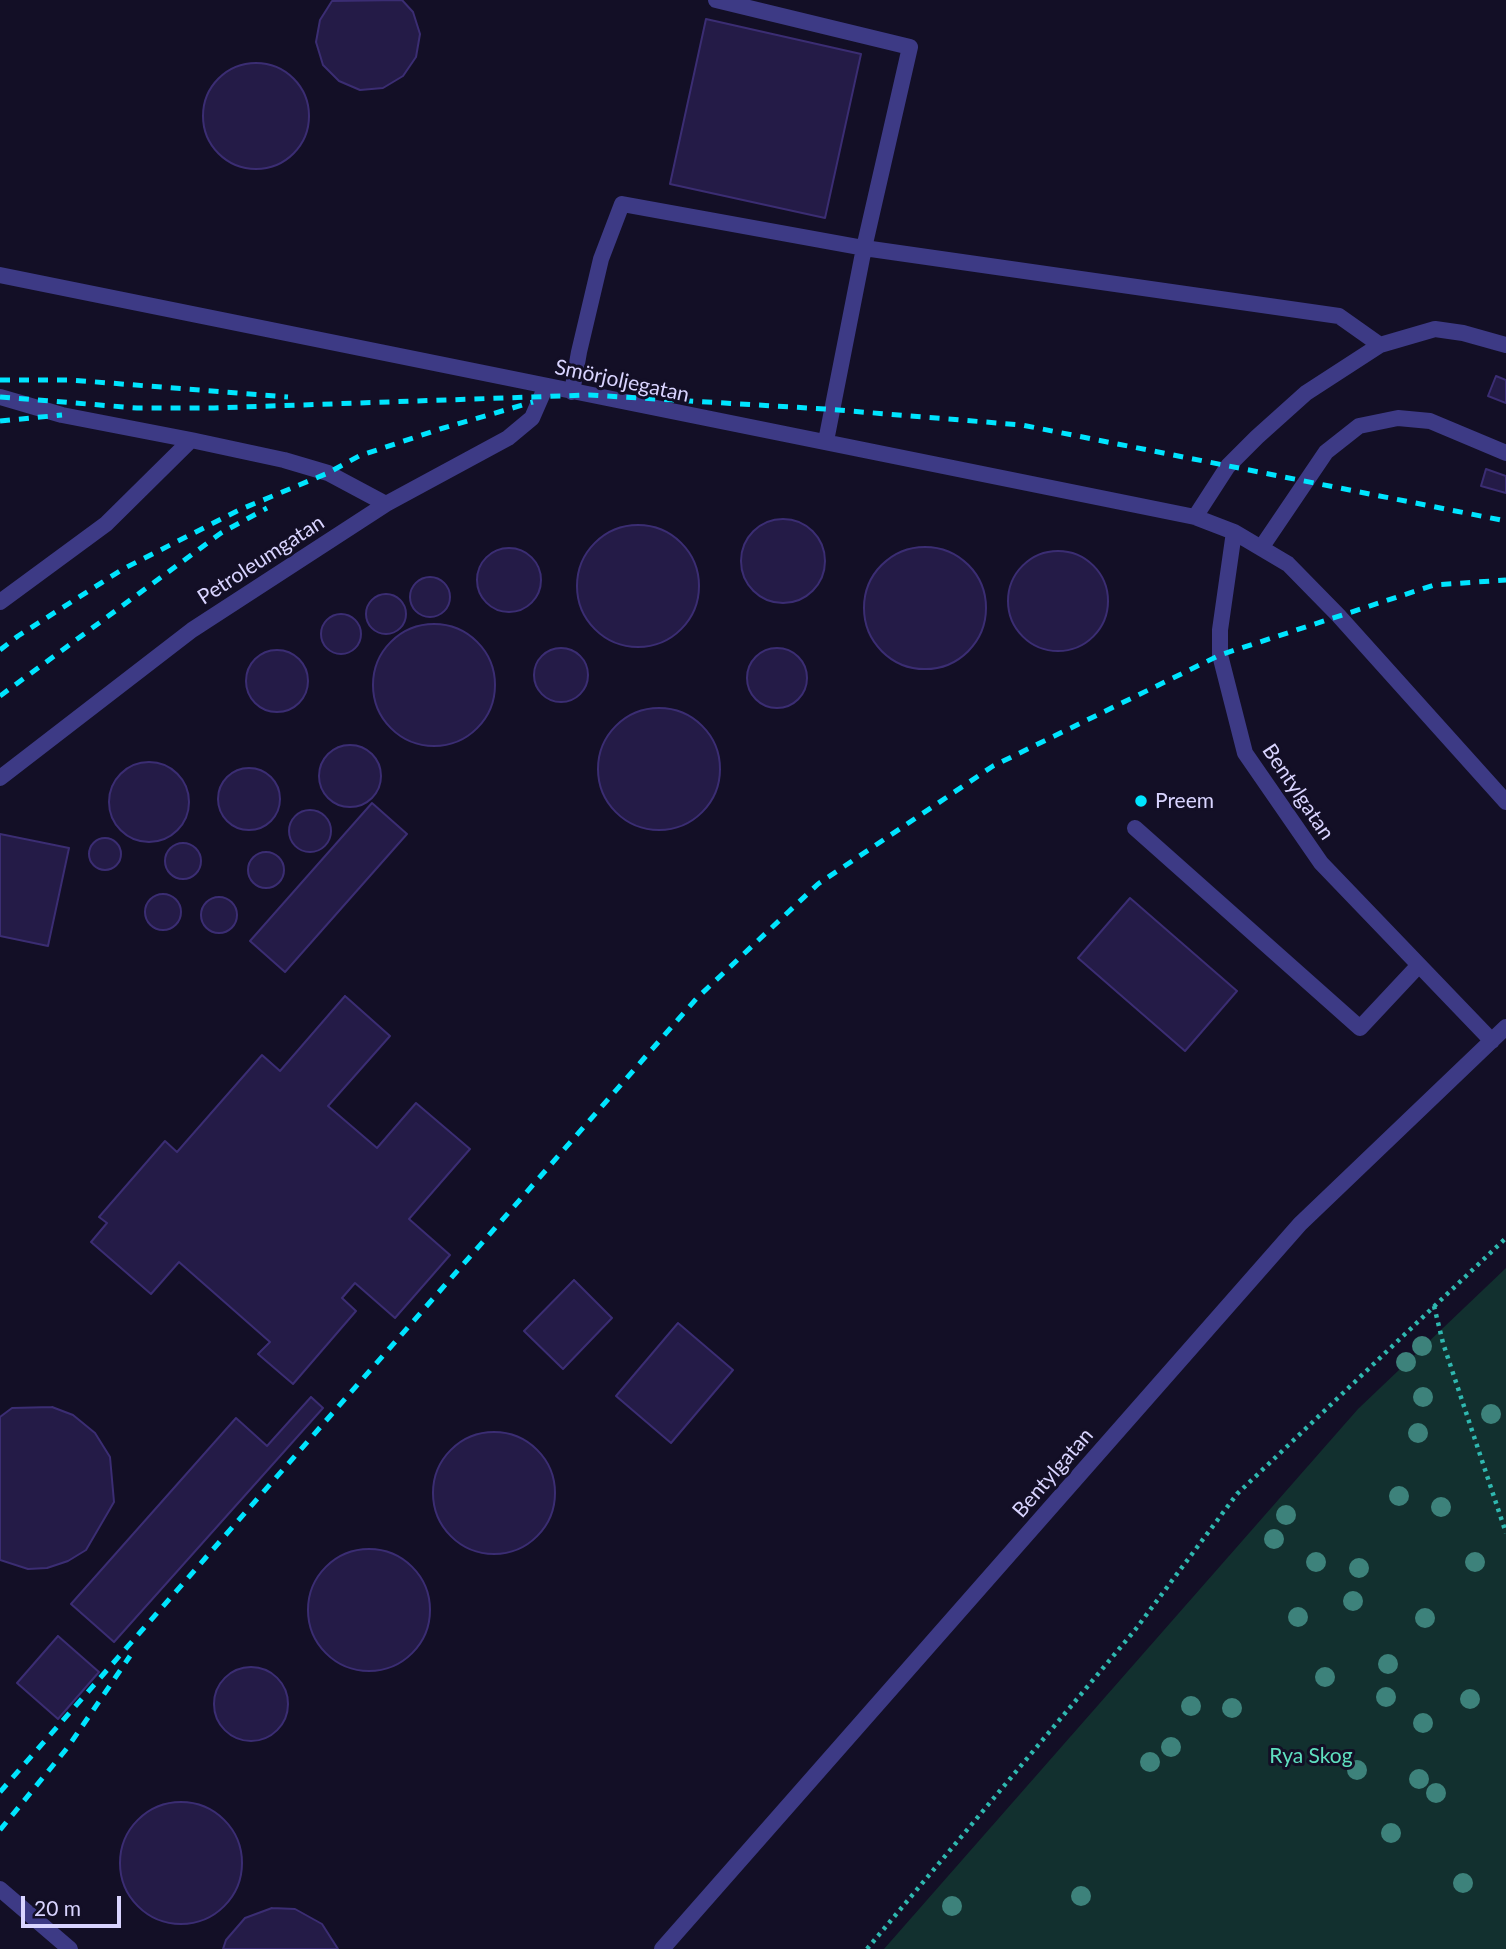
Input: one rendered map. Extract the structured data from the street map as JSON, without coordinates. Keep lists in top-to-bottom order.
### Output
{
  "streets": {
    "lane": ["Smörjoljegatan", "Petroleumgatan", "Bentylgatan"]
  },
  "crossings": [
    ["Smörjoljegatan", "Petroleumgatan"],
    ["Smörjoljegatan", "Bentylgatan"]
  ],
  "parks": ["Rya Skog"],
  "places": ["Preem"],
  "scale_bar": "20 m"
}
